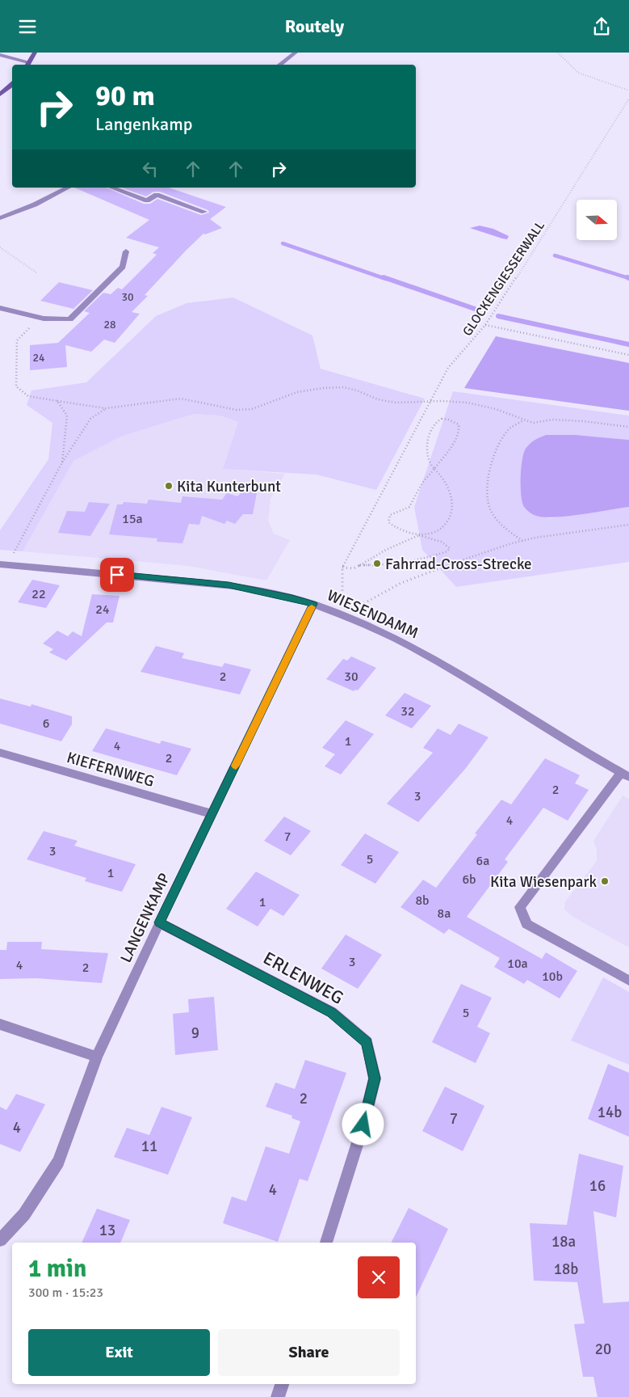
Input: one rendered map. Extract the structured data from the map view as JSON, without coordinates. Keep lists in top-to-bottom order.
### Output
{
  "streets": {
    "street": [
      "WIESENDAMM",
      "KIEFERNWEG",
      "LANGENKAMP",
      "ERLENWEG"
    ],
    "path": ["GLOCKENGIESSERWALL"]
  },
  "crossings": [
    ["GLOCKENGIESSERWALL", "WIESENDAMM"],
    ["GLOCKENGIESSERWALL", "LANGENKAMP"],
    ["WIESENDAMM", "LANGENKAMP"],
    ["KIEFERNWEG", "LANGENKAMP"],
    ["LANGENKAMP", "ERLENWEG"]
  ],
  "places": ["Kita Kunterbunt", "Fahrrad-Cross-Strecke", "Kita Wiesenpark"],
  "house_numbers": [
    "30",
    "28",
    "24",
    "15a",
    "22",
    "24",
    "2",
    "30",
    "32",
    "6",
    "1",
    "4",
    "2",
    "2",
    "3",
    "4",
    "7",
    "3",
    "5",
    "6a",
    "1",
    "6b",
    "8b",
    "1",
    "8a",
    "3",
    "10a",
    "4",
    "2",
    "10b",
    "5",
    "9",
    "2",
    "14b",
    "7",
    "4",
    "11",
    "16",
    "4",
    "13",
    "18a",
    "18b",
    "20"
  ],
  "north": "right",
  "page": {
    "header": "Routely",
    "turn": ["90 m", "Langenkamp"],
    "heading": ["1 min", "300 m · 15:23"],
    "buttons": ["Exit", "Share"]
  }
}
